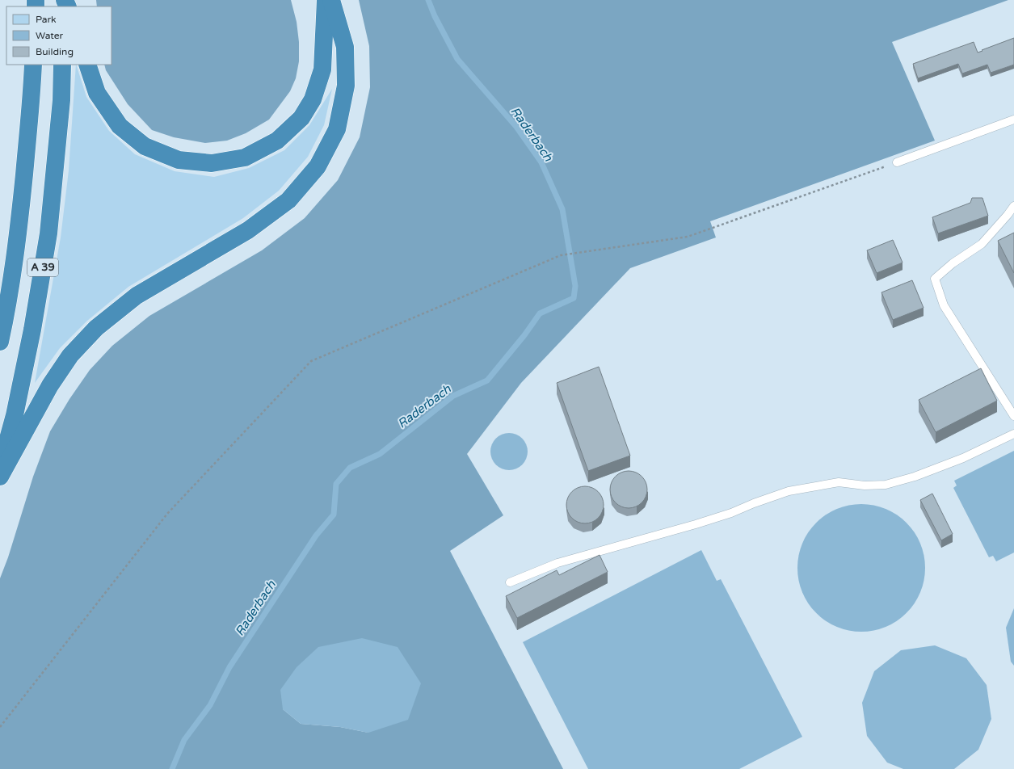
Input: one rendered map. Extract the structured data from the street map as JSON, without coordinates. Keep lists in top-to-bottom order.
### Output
{
  "streets": {
    "highway": ["A 39"]
  },
  "water": ["Raderbach"],
  "legend": ["Park", "Water", "Building"]
}
